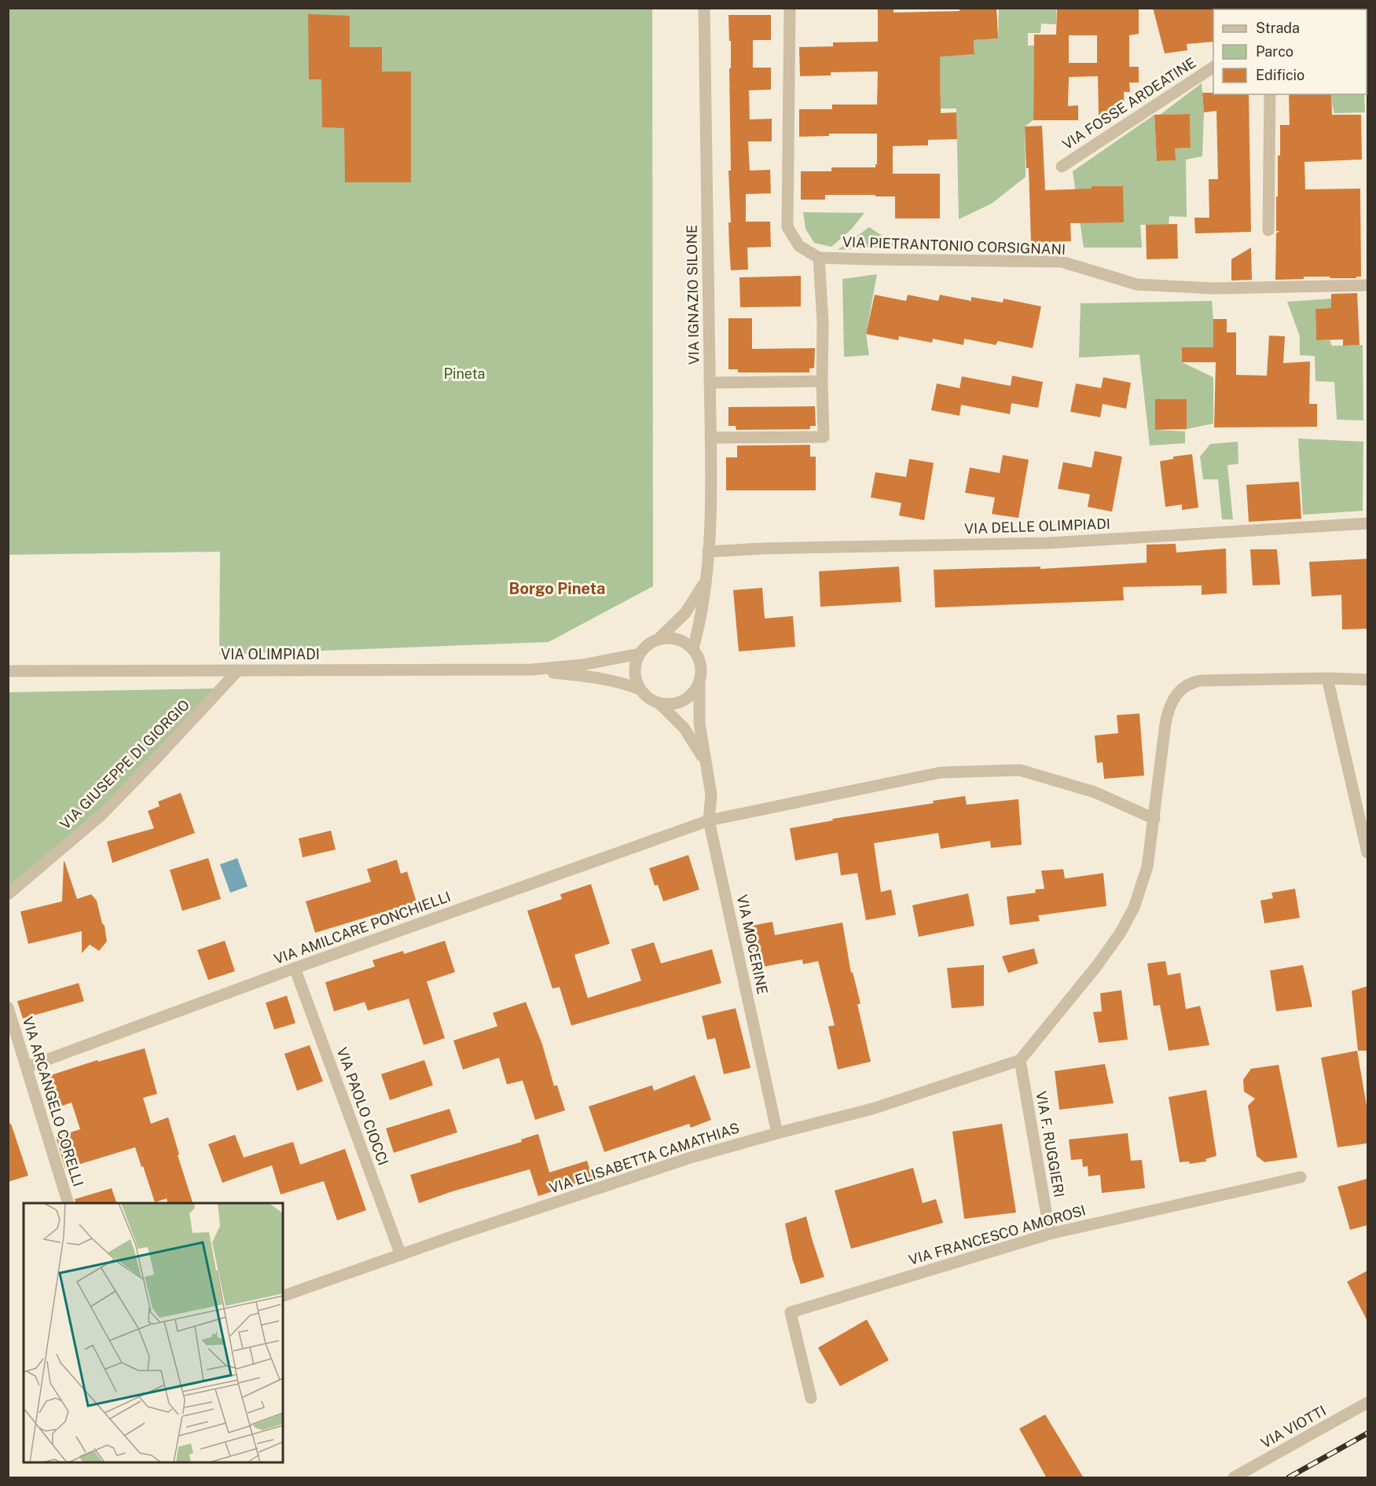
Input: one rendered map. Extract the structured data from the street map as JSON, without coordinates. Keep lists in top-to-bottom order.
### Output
{
  "streets": {
    "street": [
      "VIA FOSSE ARDEATINE",
      "VIA PIETRANTONIO CORSIGNANI",
      "VIA IGNAZIO SILONE",
      "VIA DELLE OLIMPIADI",
      "VIA OLIMPIADI",
      "VIA GIUSEPPE DI GIORGIO",
      "VIA AMILCARE PONCHIELLI",
      "VIA MOCERINE",
      "VIA ARCANGELO CORELLI",
      "VIA PAOLO CIOCCI",
      "VIA F. RUGGIERI",
      "VIA ELISABETTA CAMATHIAS",
      "VIA FRANCESCO AMOROSI",
      "VIA VIOTTI"
    ]
  },
  "crossings": [
    ["VIA IGNAZIO SILONE", "VIA DELLE OLIMPIADI"],
    ["VIA IGNAZIO SILONE", "VIA OLIMPIADI"],
    ["VIA IGNAZIO SILONE", "VIA MOCERINE"],
    ["VIA OLIMPIADI", "VIA GIUSEPPE DI GIORGIO"],
    ["VIA OLIMPIADI", "VIA MOCERINE"],
    ["VIA AMILCARE PONCHIELLI", "VIA MOCERINE"],
    ["VIA AMILCARE PONCHIELLI", "VIA ARCANGELO CORELLI"],
    ["VIA AMILCARE PONCHIELLI", "VIA PAOLO CIOCCI"],
    ["VIA MOCERINE", "VIA ELISABETTA CAMATHIAS"],
    ["VIA PAOLO CIOCCI", "VIA ELISABETTA CAMATHIAS"],
    ["VIA F. RUGGIERI", "VIA ELISABETTA CAMATHIAS"],
    ["VIA F. RUGGIERI", "VIA FRANCESCO AMOROSI"]
  ],
  "districts": ["Borgo Pineta"],
  "parks": ["Pineta"],
  "legend": ["Strada", "Parco", "Edificio"]
}
